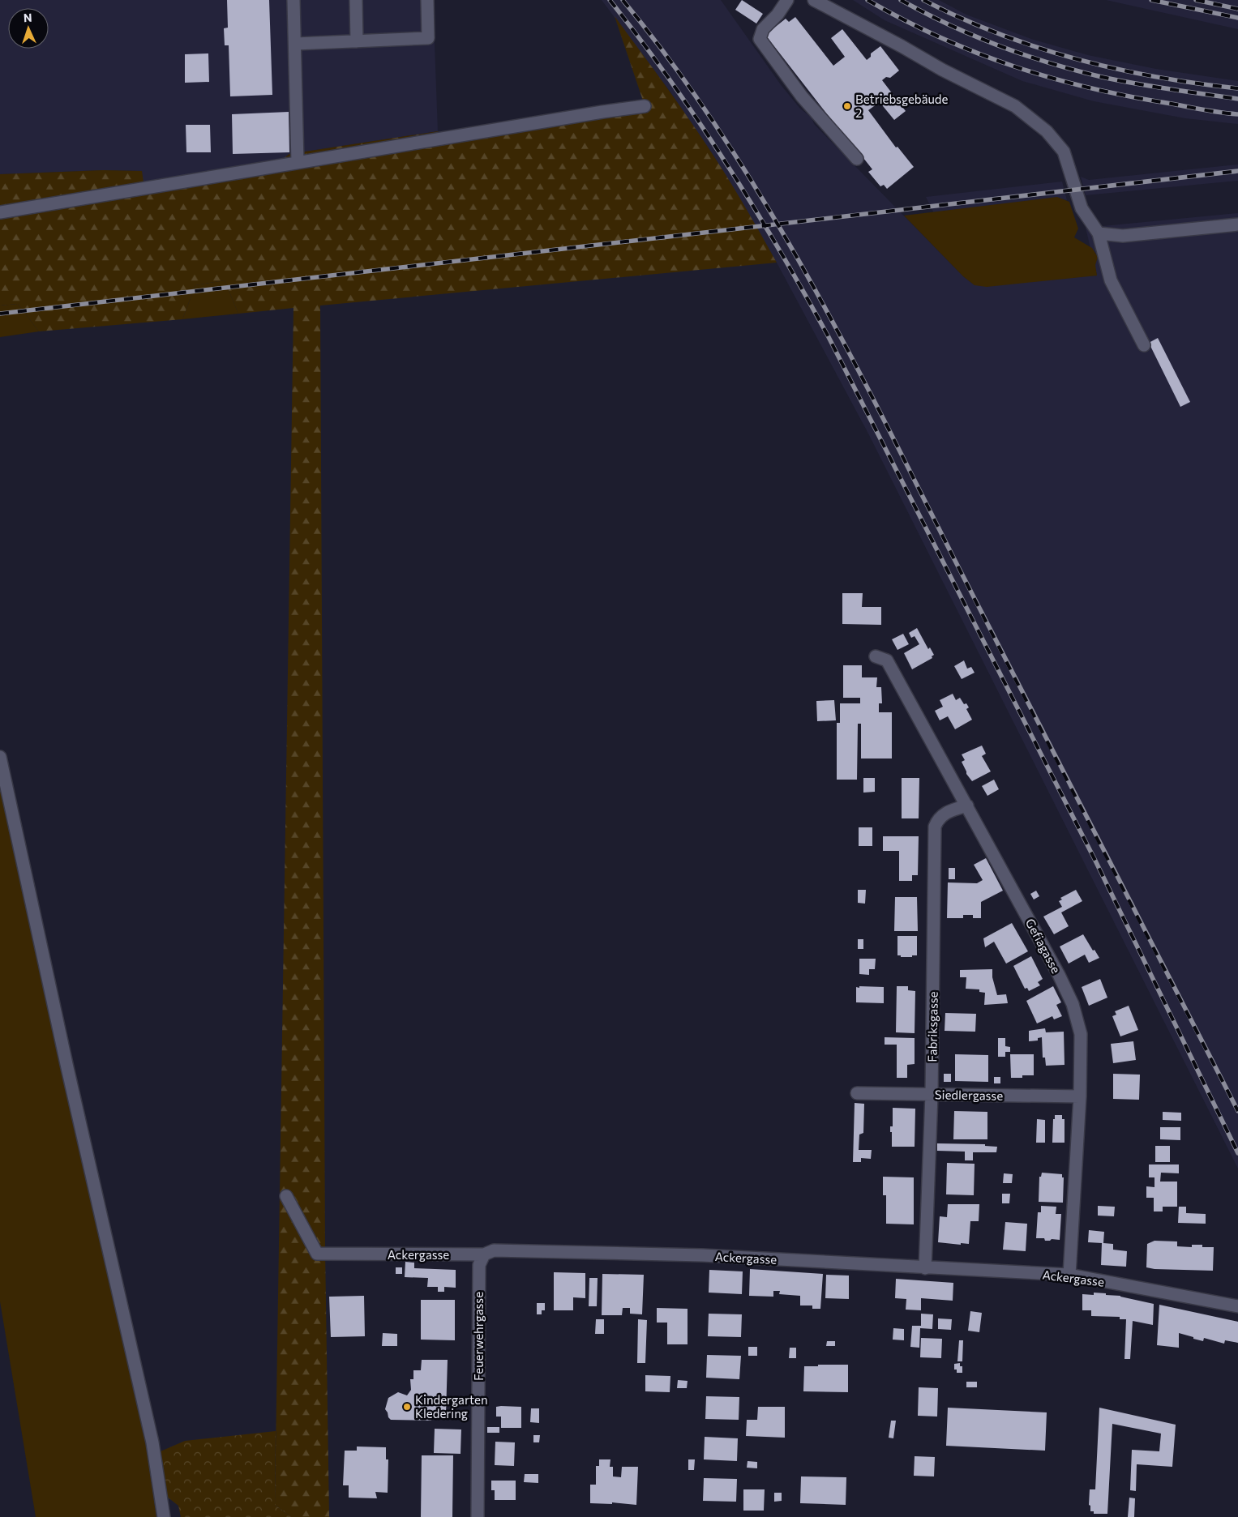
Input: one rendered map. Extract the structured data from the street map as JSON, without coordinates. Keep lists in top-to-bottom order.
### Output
{
  "streets": {
    "street": [
      "Gefiagasse",
      "Fabriksgasse",
      "Siedlergasse",
      "Ackergasse",
      "Feuerwehrgasse"
    ]
  },
  "crossings": [
    ["Gefiagasse", "Fabriksgasse"],
    ["Gefiagasse", "Siedlergasse"],
    ["Gefiagasse", "Ackergasse"],
    ["Fabriksgasse", "Siedlergasse"],
    ["Fabriksgasse", "Ackergasse"],
    ["Ackergasse", "Feuerwehrgasse"]
  ],
  "places": ["Betriebsgebäude 2", "Kindergarten Kledering"],
  "north": "top"
}
